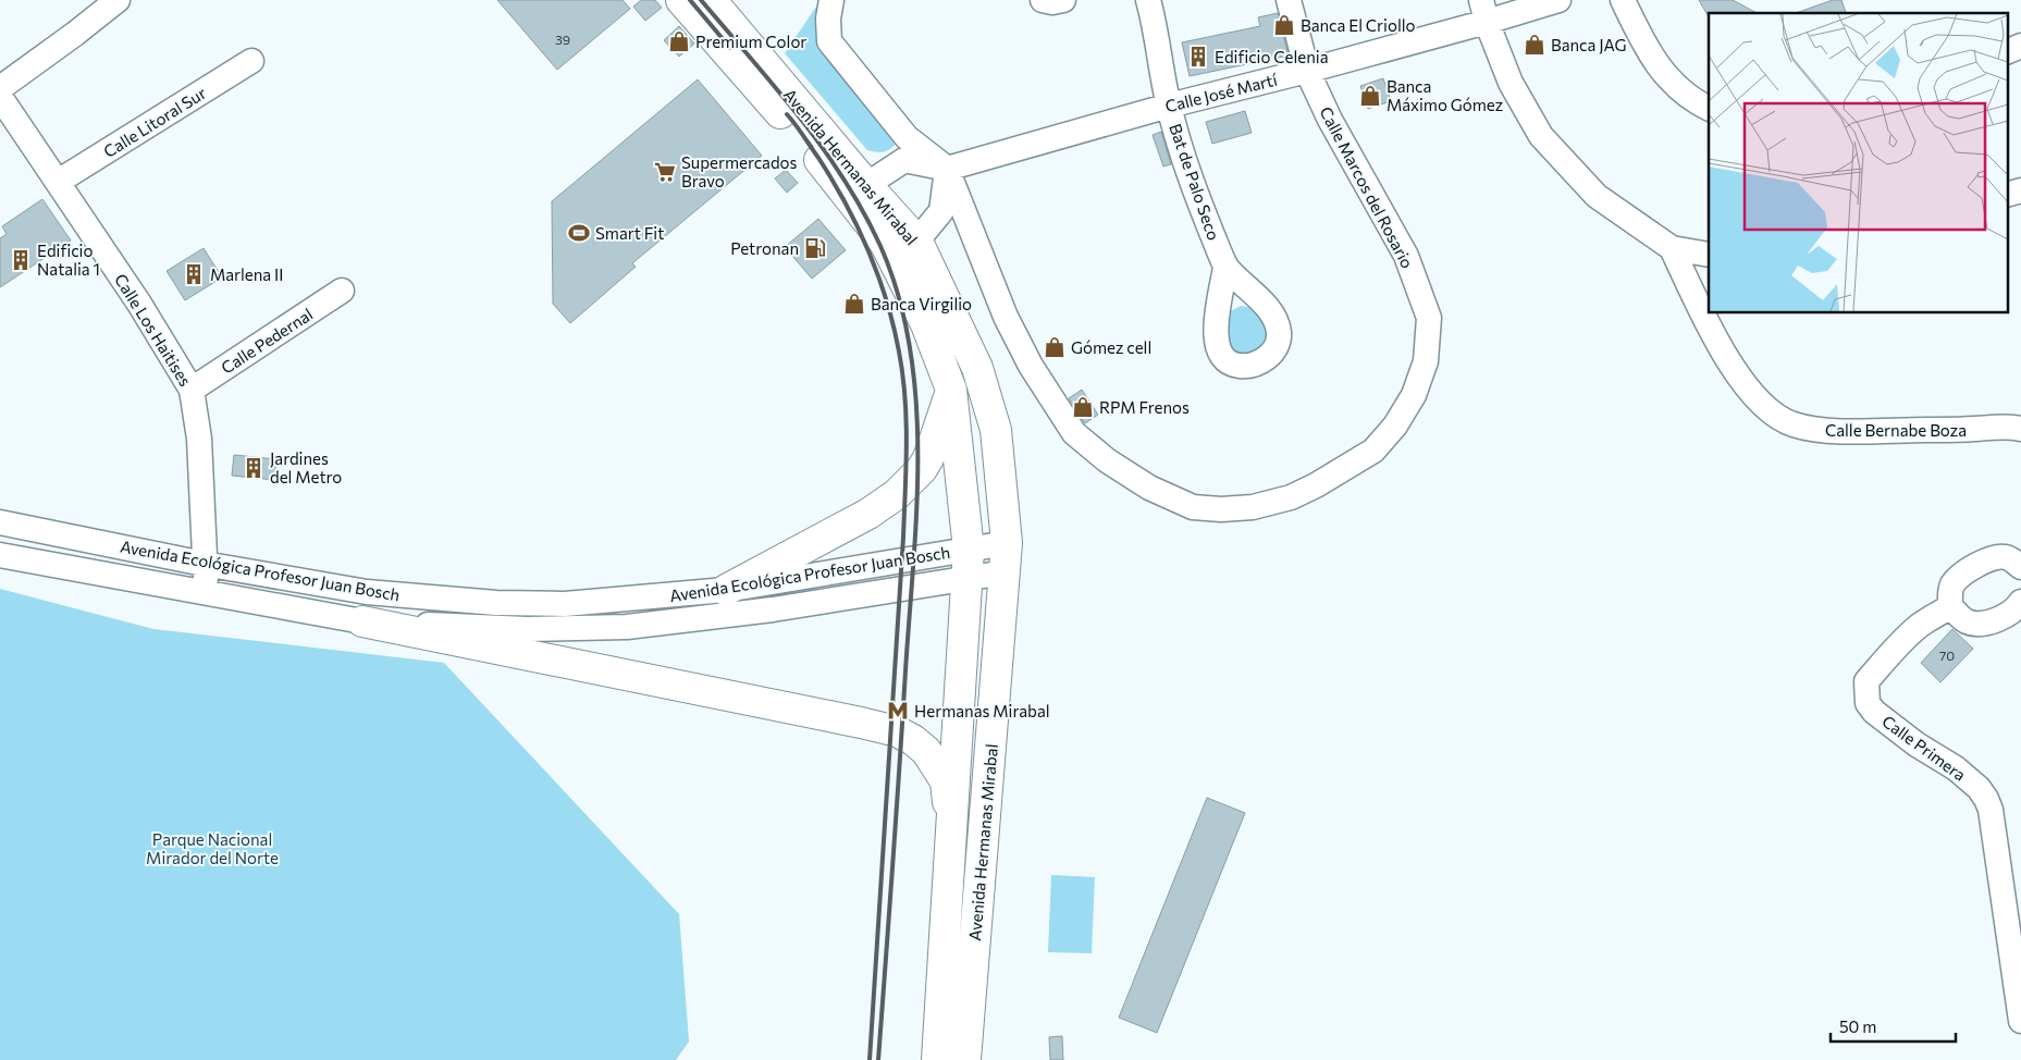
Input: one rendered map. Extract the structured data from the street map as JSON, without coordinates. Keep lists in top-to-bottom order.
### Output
{
  "streets": {
    "main road": ["Avenida Hermanas Mirabal"],
    "street": [
      "Calle José Martí",
      "Calle Litoral Sur",
      "Bat de Palo Seco",
      "Calle Marcos del Rosario",
      "Calle Los Haitises",
      "Calle Pedernal",
      "Calle Bernabe Boza",
      "Avenida Ecológica Profesor Juan Bosch",
      "Calle Primera"
    ]
  },
  "crossings": [
    ["Calle José Martí", "Bat de Palo Seco"],
    ["Calle José Martí", "Calle Marcos del Rosario"],
    ["Calle Litoral Sur", "Calle Los Haitises"],
    ["Avenida Hermanas Mirabal", "Avenida Ecológica Profesor Juan Bosch"],
    ["Calle Los Haitises", "Calle Pedernal"],
    ["Calle Los Haitises", "Avenida Ecológica Profesor Juan Bosch"]
  ],
  "parks": ["Parque Nacional Mirador del Norte"],
  "places": {
    "shop": [
      "Banca El Criollo",
      "Premium Color",
      "Banca JAG",
      "Banca Máximo Gómez",
      "Banca Virgilio",
      "Gómez cell",
      "RPM Frenos"
    ],
    "building": [
      "Edificio Celenia",
      "Edificio Natalia 1",
      "Marlena II",
      "Jardines del Metro"
    ],
    "supermarket": ["Supermercados Bravo"],
    "sports": ["Smart Fit"],
    "fuel station": ["Petronan"],
    "metro station": ["Hermanas Mirabal"]
  },
  "house_numbers": ["39", "70"],
  "scale_bar": "50 m"
}
